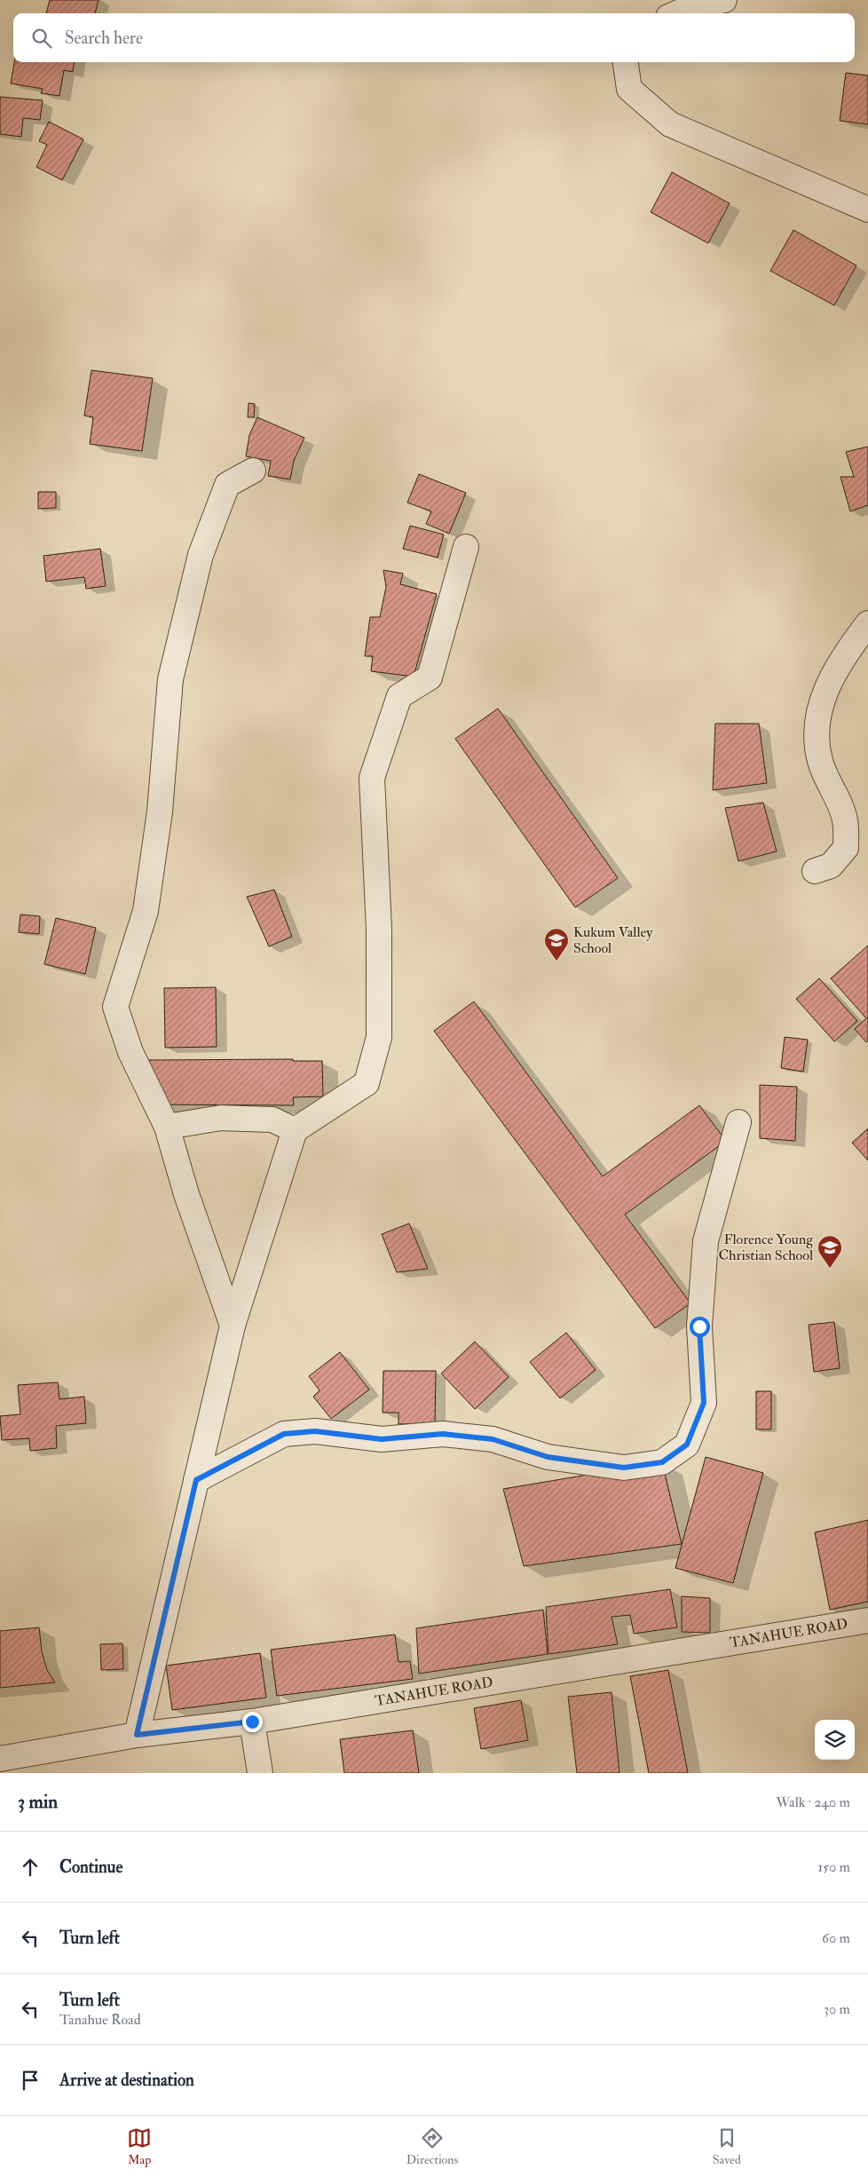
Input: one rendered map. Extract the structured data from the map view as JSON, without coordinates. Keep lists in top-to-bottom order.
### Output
{
  "streets": {
    "street": ["TANAHUE ROAD"]
  },
  "places": {
    "school or university": ["Kukum Valley School", "Florence Young Christian School"]
  },
  "page": {
    "search": "Search here",
    "heading": ["3 min", "Walk · 240 m"],
    "list": [
      ["Continue", "150 m"],
      ["Turn left", "60 m"],
      ["Turn left", "Tanahue Road", "30 m"],
      "Arrive at destination"
    ],
    "nav": ["Map", "Directions", "Saved"]
  }
}
